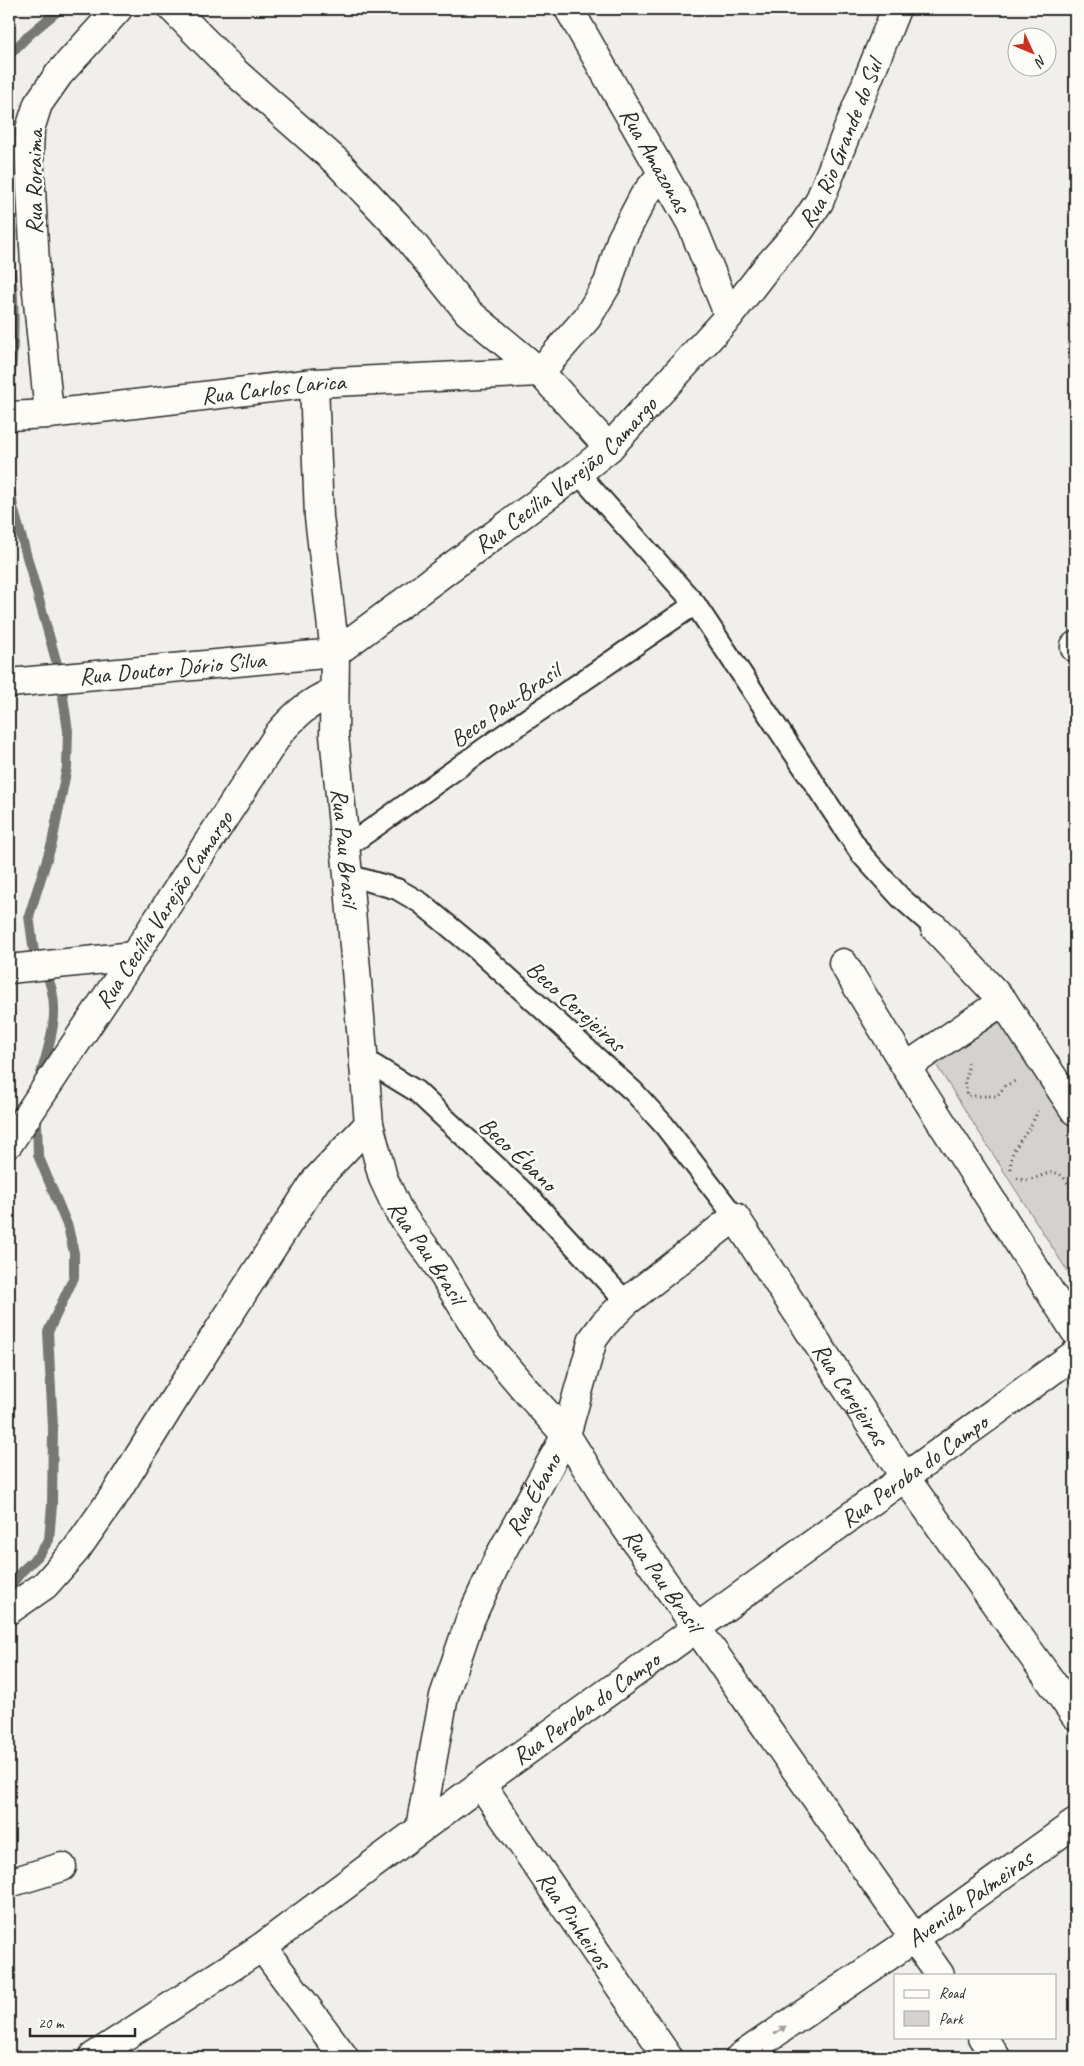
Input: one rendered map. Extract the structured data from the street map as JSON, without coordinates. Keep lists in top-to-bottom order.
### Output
{
  "streets": {
    "street": [
      "Rua Rio Grande do Sul",
      "Rua Amazonas",
      "Rua Roraima",
      "Rua Carlos Larica",
      "Rua Cecília Varejão Camargo",
      "Rua Doutor Dório Silva",
      "Rua Pau Brasil",
      "Rua Cerejeiras",
      "Rua Peroba do Campo",
      "Rua Ébano",
      "Avenida Palmeiras",
      "Rua Pinheiros"
    ],
    "lane": ["Beco Pau-Brasil", "Beco Cerejeiras", "Beco Ébano"]
  },
  "crossings": [
    ["Rua Rio Grande do Sul", "Rua Cecília Varejão Camargo"],
    ["Rua Amazonas", "Rua Cecília Varejão Camargo"],
    ["Rua Roraima", "Rua Carlos Larica"],
    ["Rua Carlos Larica", "Rua Pau Brasil"],
    ["Rua Cecília Varejão Camargo", "Rua Doutor Dório Silva"],
    ["Rua Cecília Varejão Camargo", "Rua Pau Brasil"],
    ["Rua Doutor Dório Silva", "Rua Pau Brasil"],
    ["Beco Pau-Brasil", "Rua Pau Brasil"],
    ["Rua Pau Brasil", "Beco Cerejeiras"],
    ["Rua Pau Brasil", "Beco Ébano"],
    ["Rua Pau Brasil", "Rua Peroba do Campo"],
    ["Rua Pau Brasil", "Rua Ébano"],
    ["Rua Pau Brasil", "Avenida Palmeiras"],
    ["Beco Cerejeiras", "Rua Cerejeiras"],
    ["Beco Cerejeiras", "Rua Ébano"],
    ["Beco Ébano", "Rua Ébano"],
    ["Rua Cerejeiras", "Rua Peroba do Campo"],
    ["Rua Cerejeiras", "Rua Ébano"],
    ["Rua Peroba do Campo", "Rua Ébano"],
    ["Rua Peroba do Campo", "Rua Pinheiros"]
  ],
  "one_way": ["Avenida Palmeiras"],
  "legend": ["Road", "Park"],
  "scale_bar": "20 m",
  "north": "bottom right"
}
